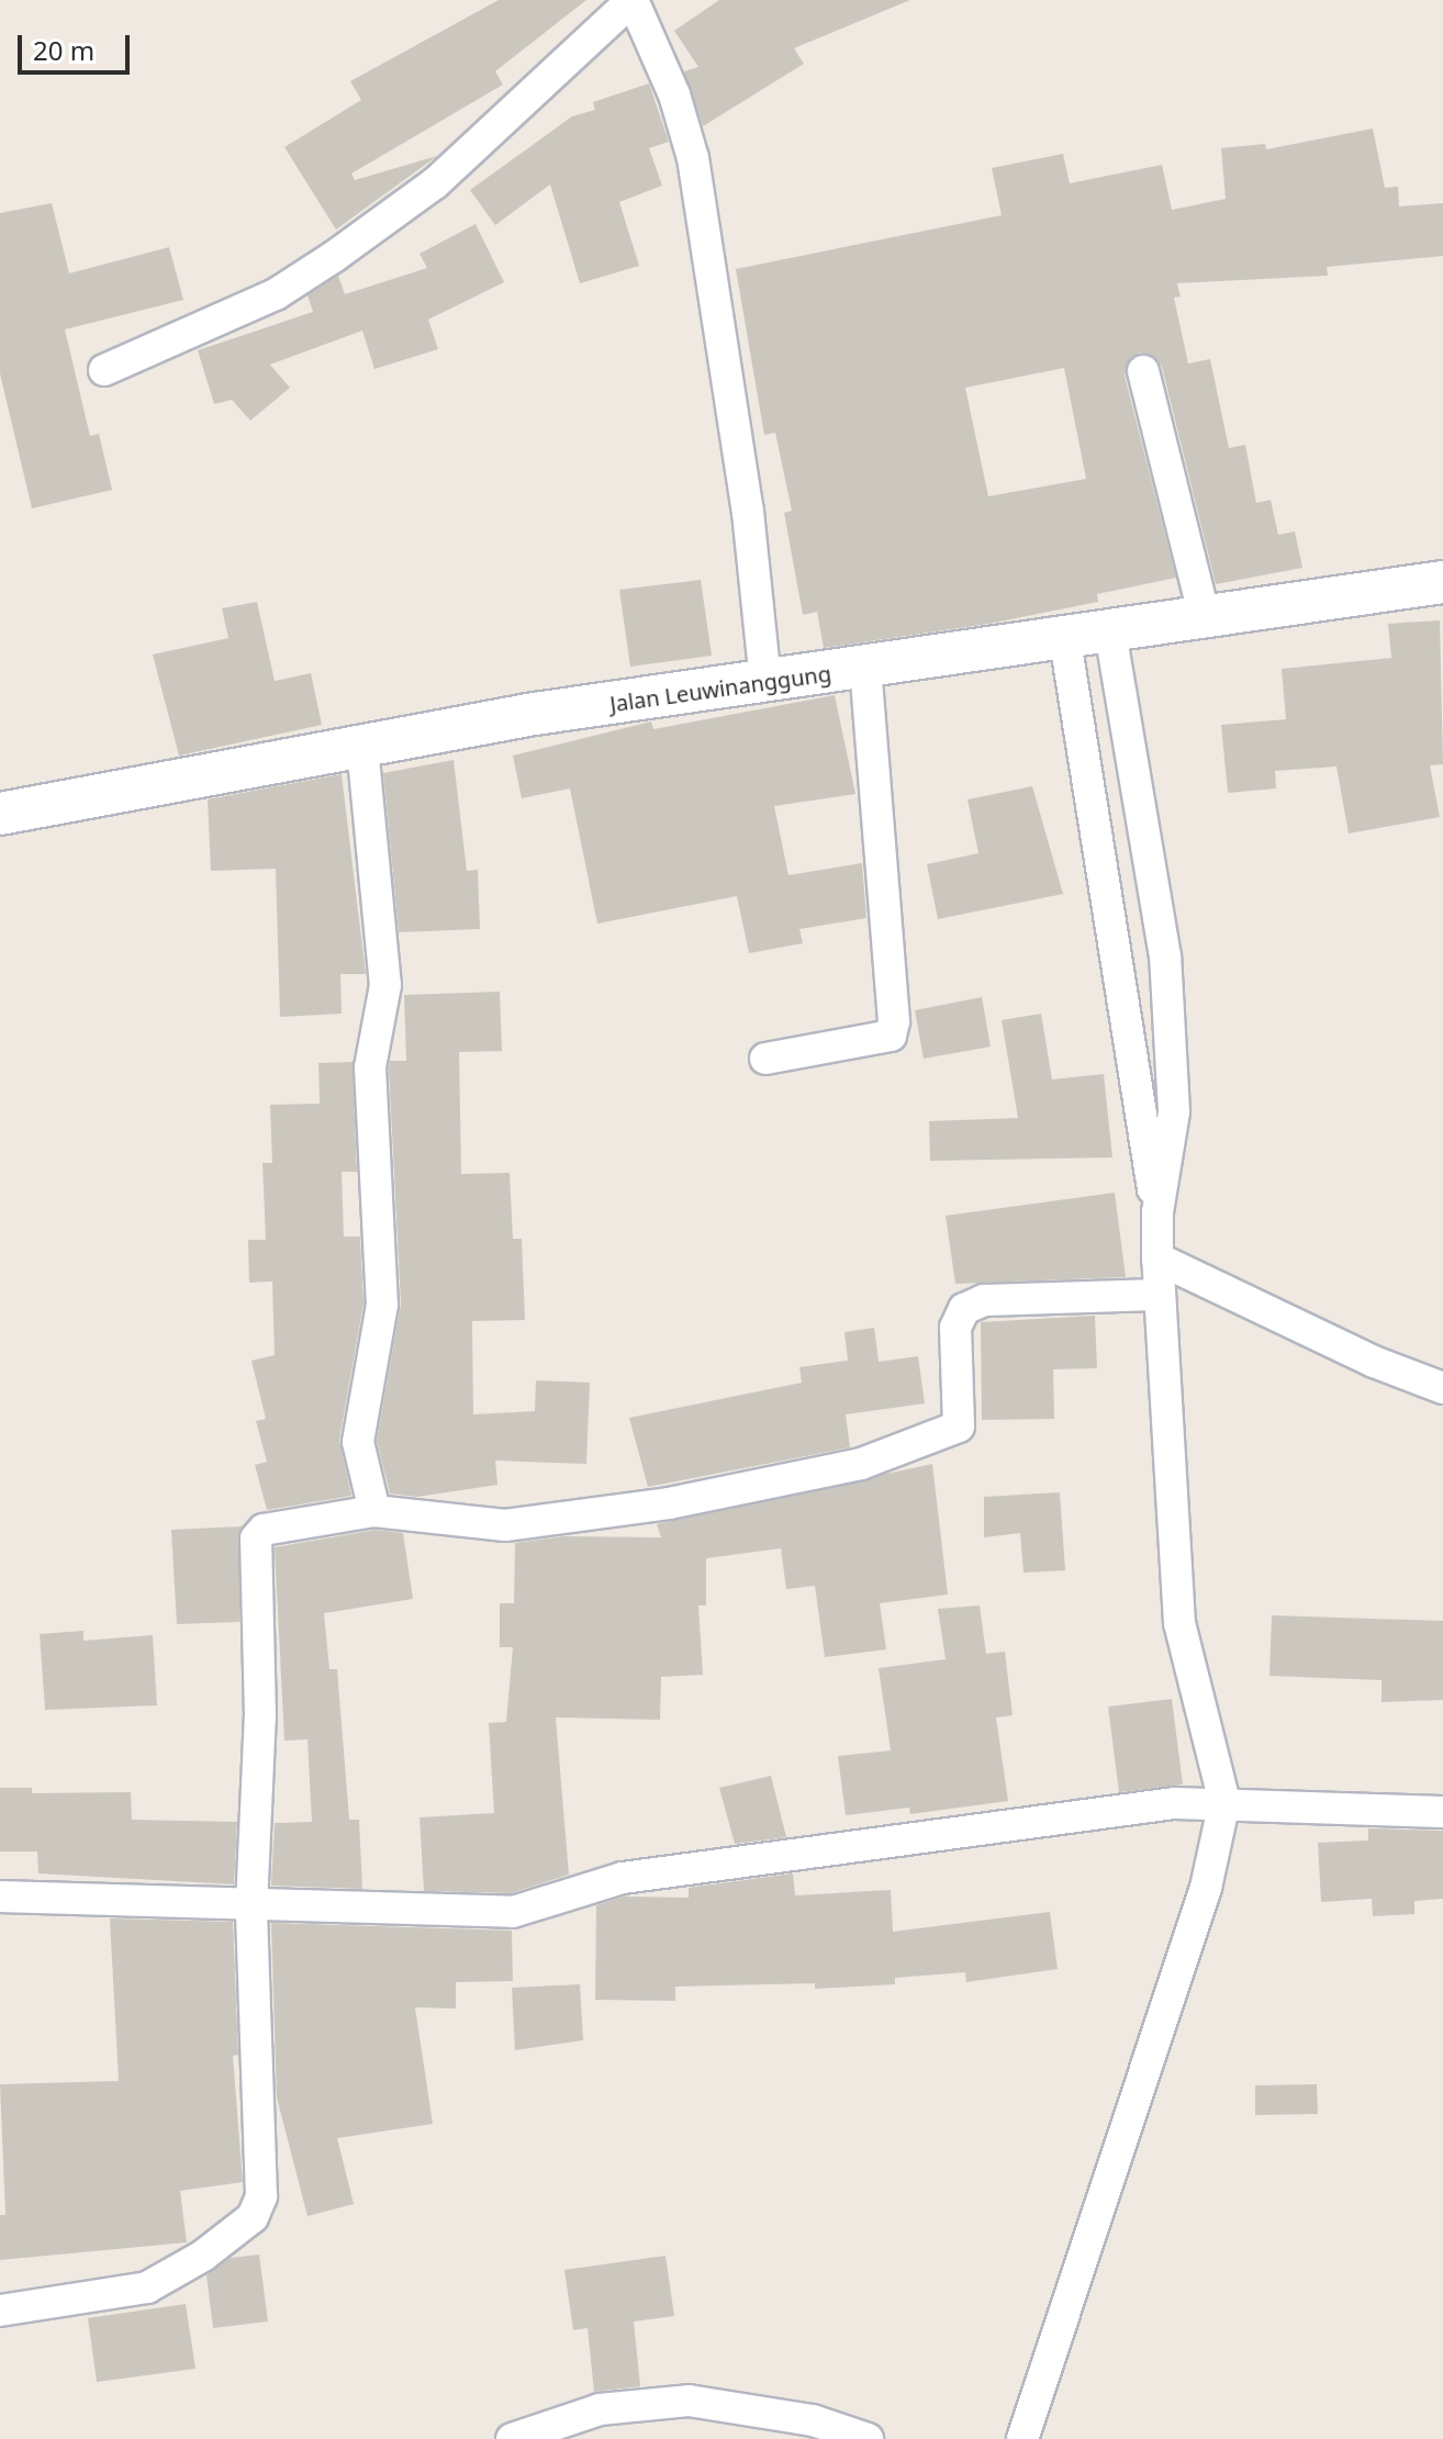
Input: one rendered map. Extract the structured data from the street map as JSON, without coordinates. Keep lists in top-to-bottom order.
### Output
{
  "streets": {
    "main road": ["Jalan Leuwinanggung"]
  },
  "scale_bar": "20 m"
}
